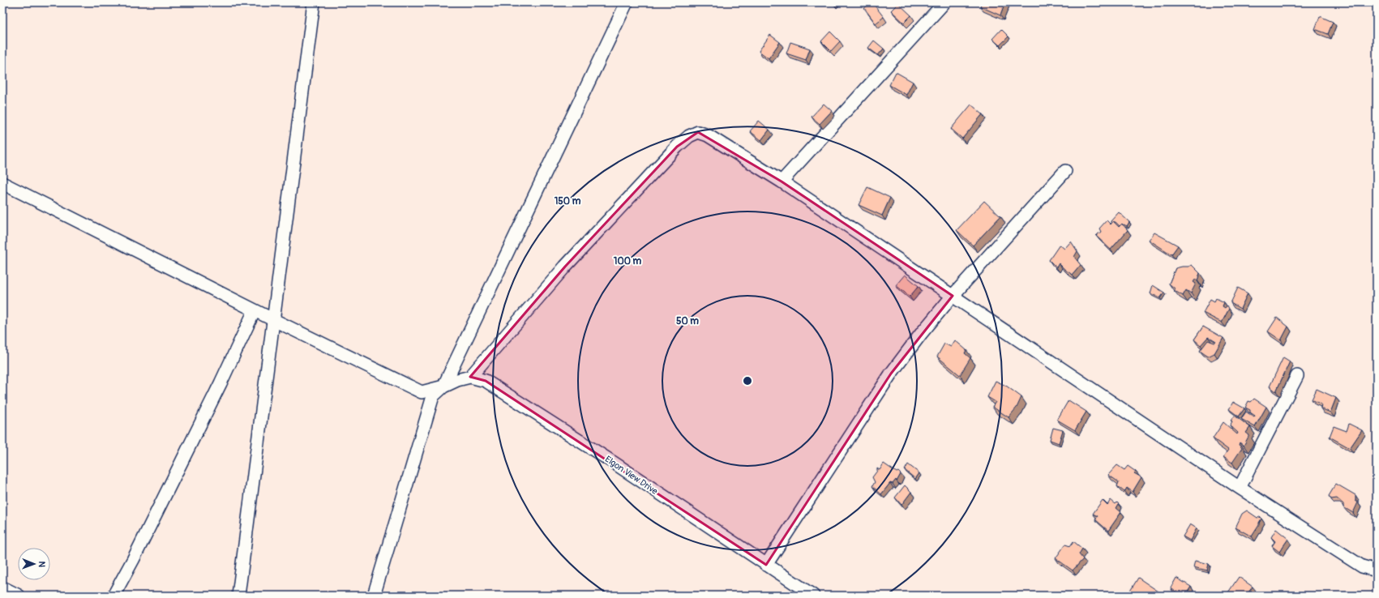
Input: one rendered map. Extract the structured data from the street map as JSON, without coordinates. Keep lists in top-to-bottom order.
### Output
{
  "streets": {
    "street": ["Elgon View Drive"]
  },
  "north": "right",
  "rings": ["150 m", "100 m", "50 m"]
}
